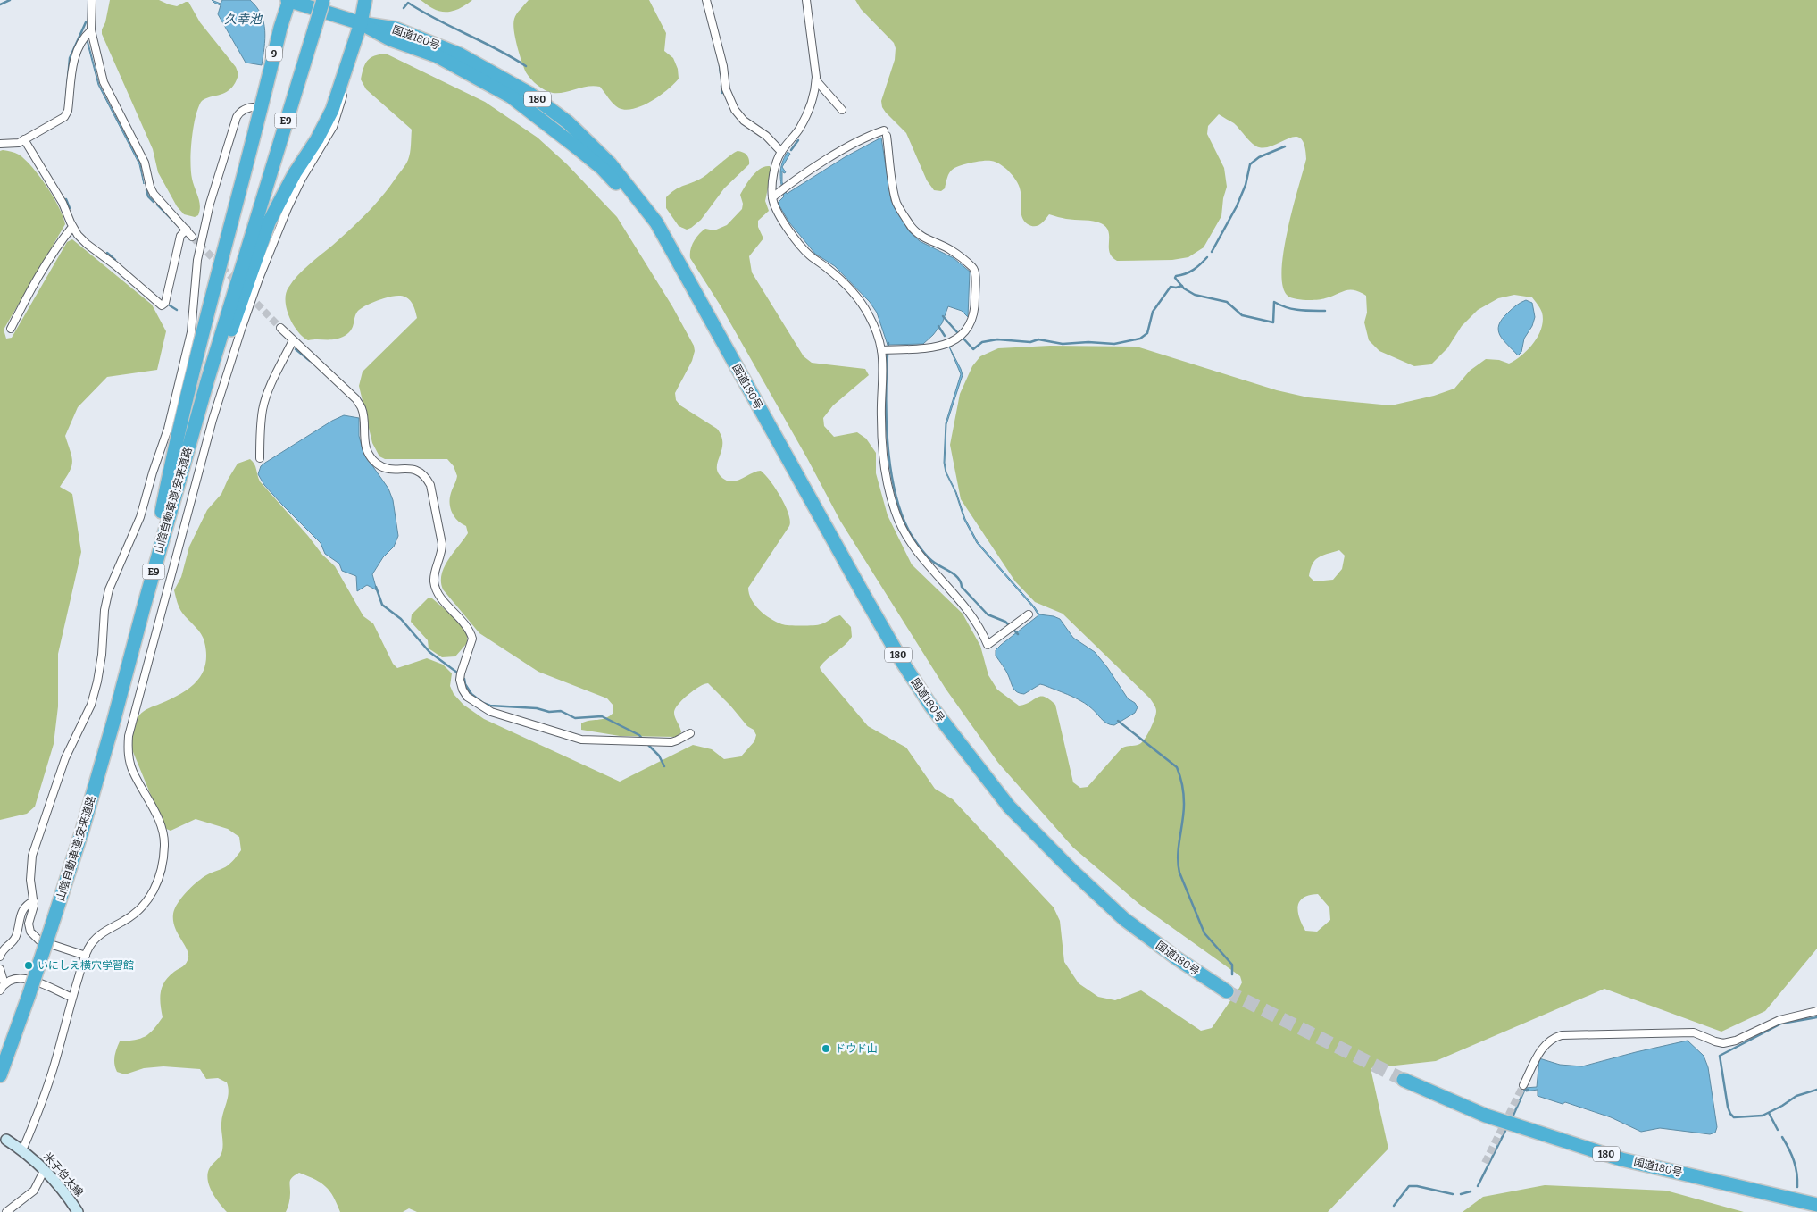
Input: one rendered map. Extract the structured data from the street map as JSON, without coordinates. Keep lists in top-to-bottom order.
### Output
{
  "streets": {
    "highway": [
      "国道180号",
      "9",
      "180",
      "E9",
      "山陰自動車道;安来道路"
    ],
    "main road": ["米子伯太線"]
  },
  "crossings": [
    ["国道180号", "9"]
  ],
  "water": ["久幸池"],
  "places": ["いにしえ横穴学習館", "ドウド山"]
}
